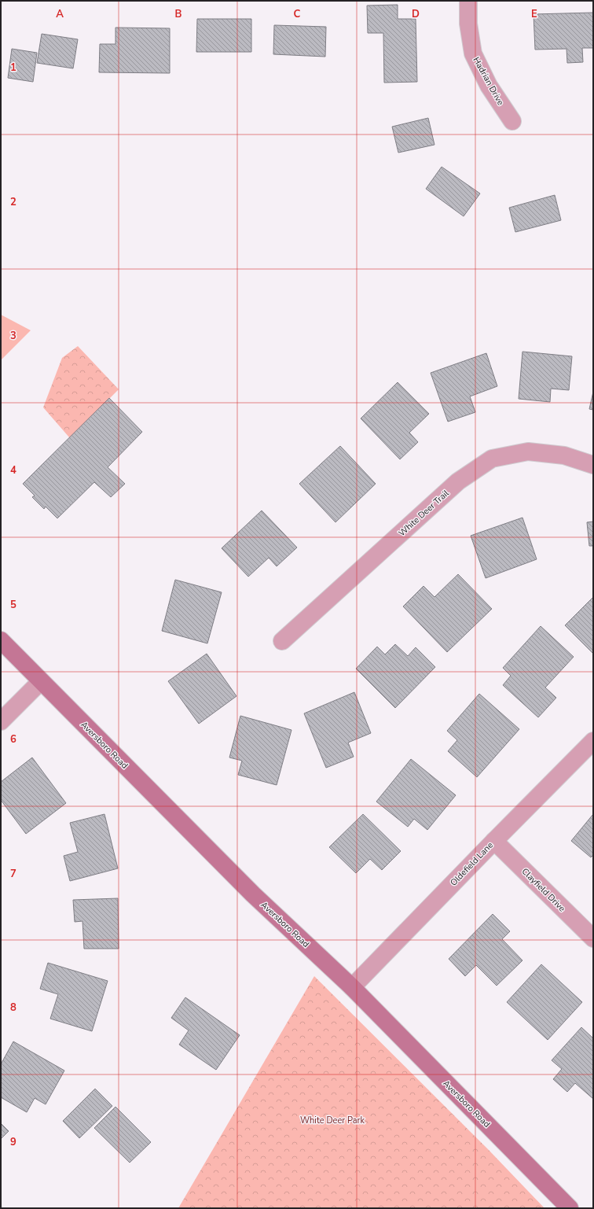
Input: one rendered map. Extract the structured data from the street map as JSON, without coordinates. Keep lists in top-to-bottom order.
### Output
{
  "streets": {
    "street": [
      "Hadrian Drive",
      "White Deer Trail",
      "Aversboro Road",
      "Oldefield Lane",
      "Clayfield Drive"
    ]
  },
  "crossings": [
    ["Aversboro Road", "Oldefield Lane"],
    ["Oldefield Lane", "Clayfield Drive"]
  ],
  "parks": ["White Deer Park"],
  "grid": {
    "columns": [
      "A",
      "B",
      "C",
      "D",
      "E"
    ],
    "rows": [
      "1",
      "2",
      "3",
      "4",
      "5",
      "6",
      "7",
      "8",
      "9"
    ]
  }
}
